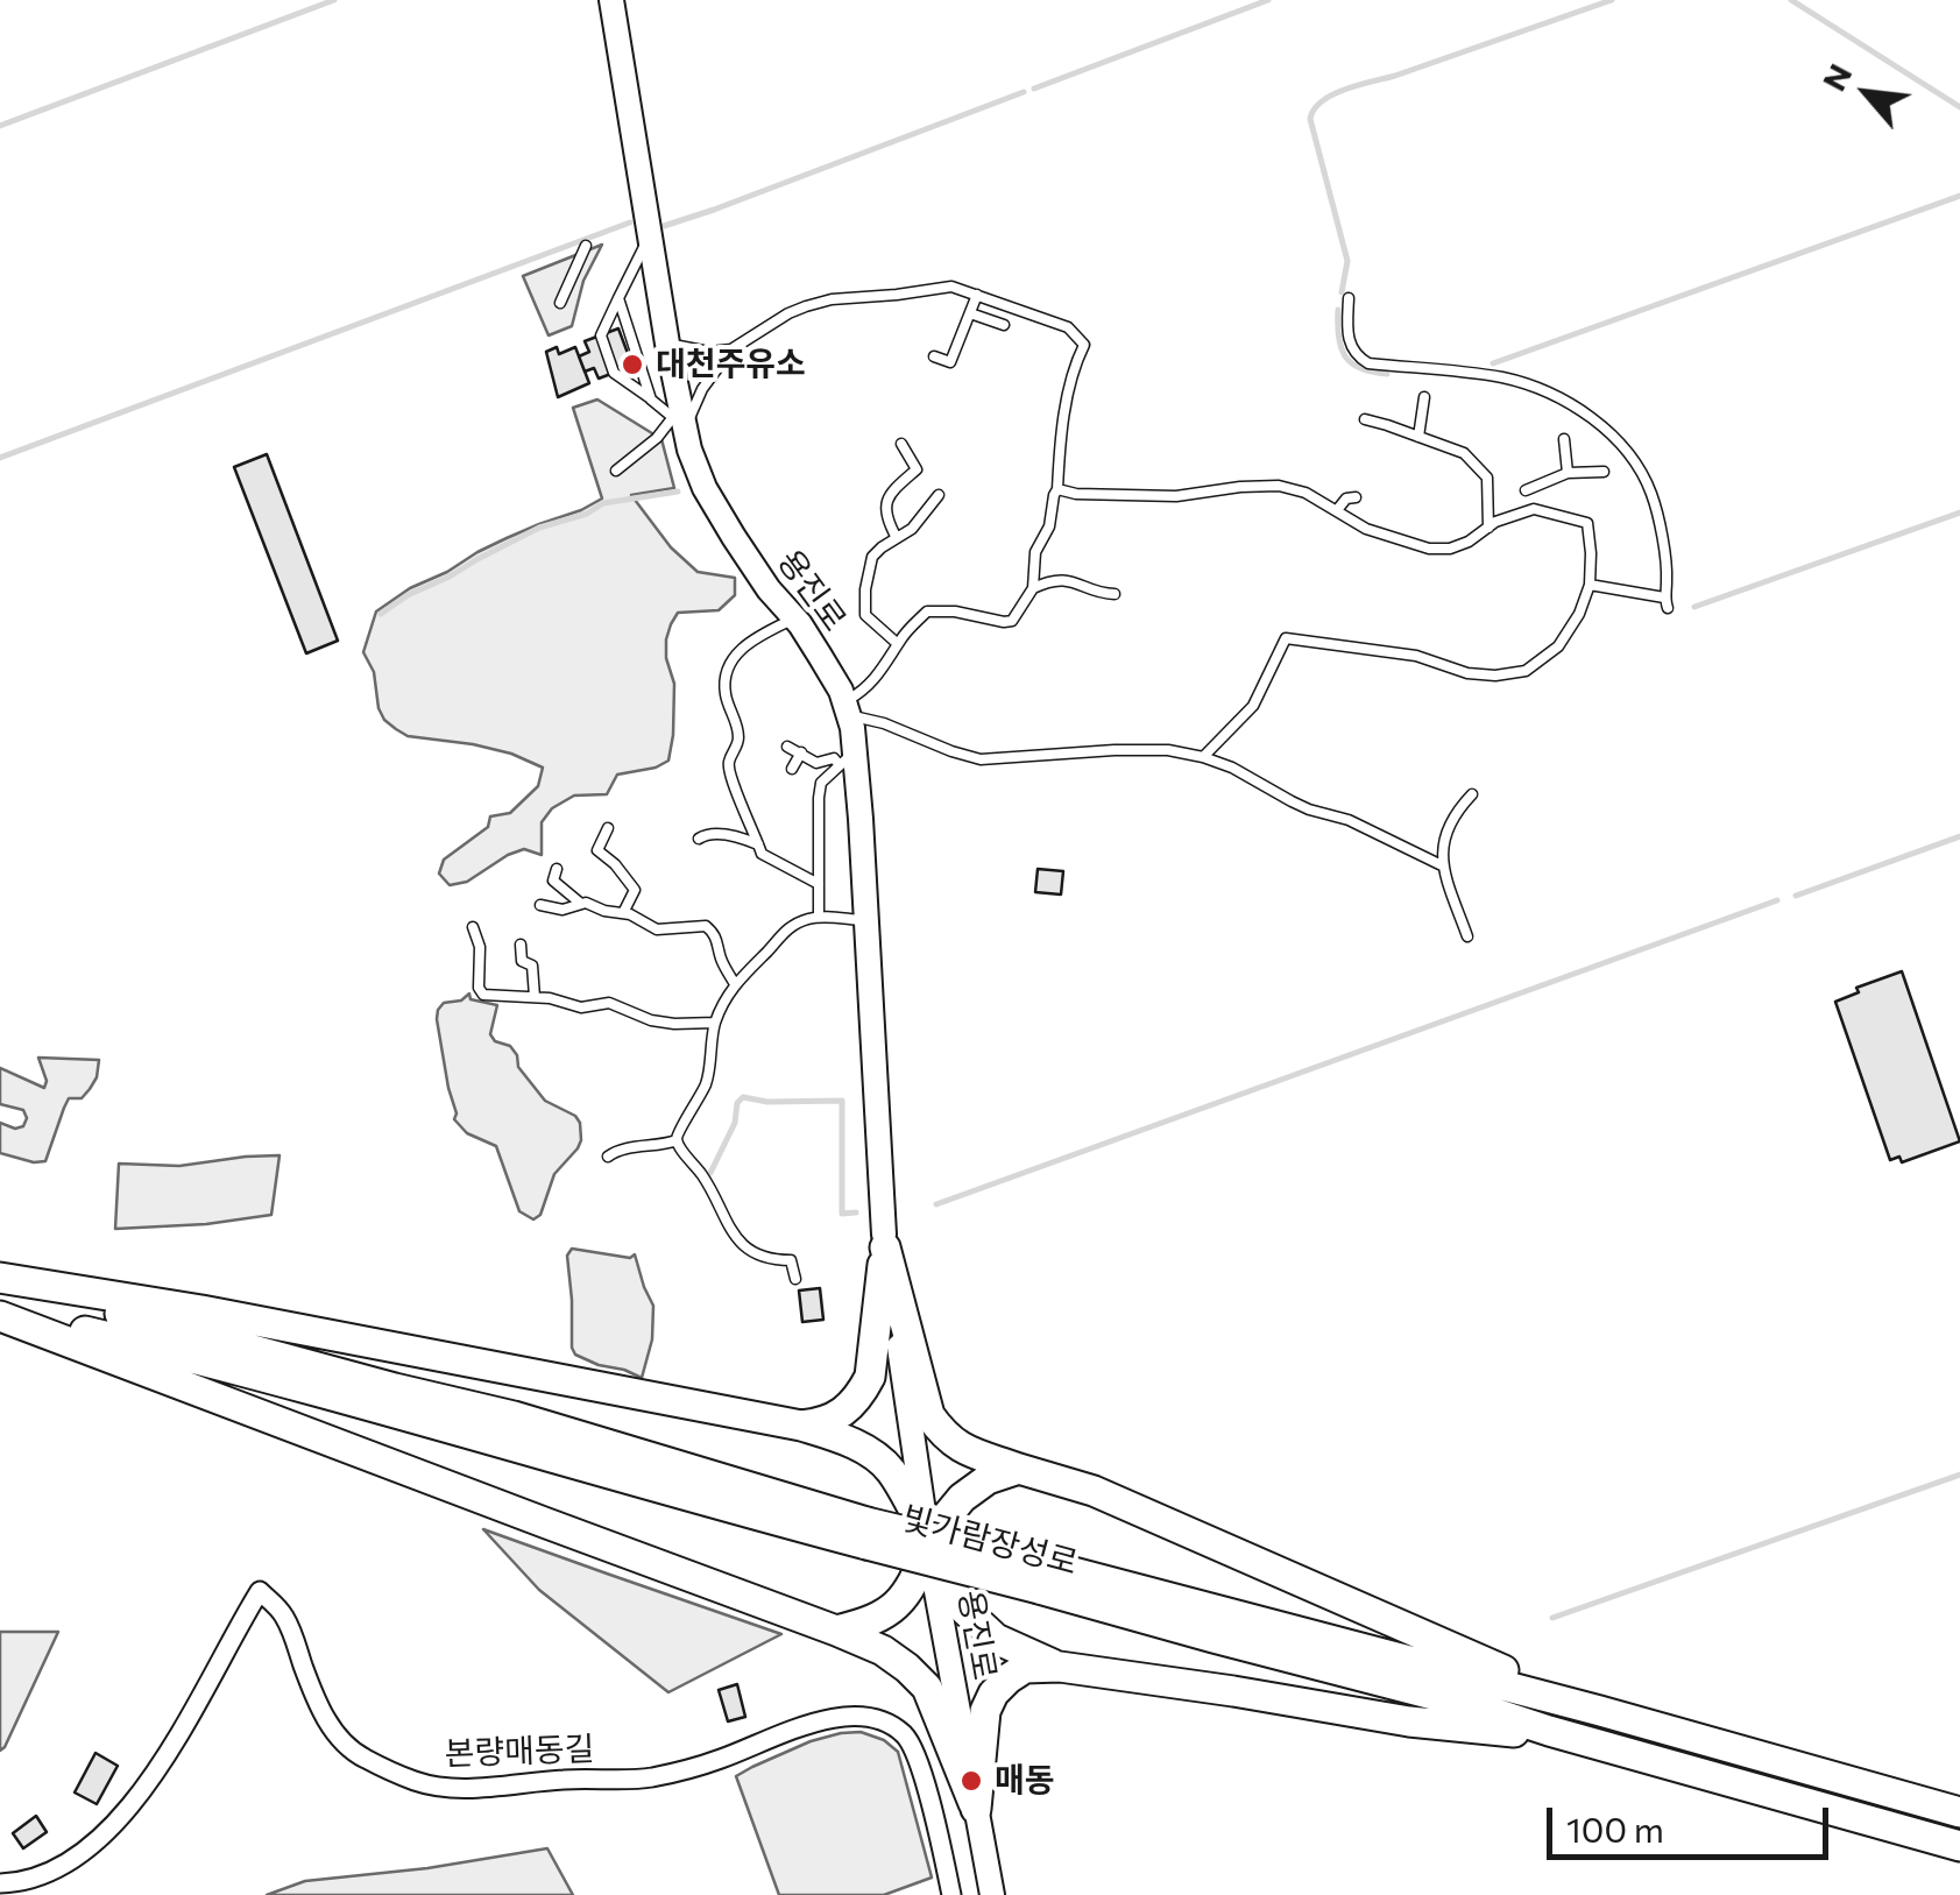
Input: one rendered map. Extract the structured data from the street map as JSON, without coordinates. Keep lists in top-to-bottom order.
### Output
{
  "streets": {
    "highway": ["빛가람장성로"],
    "main road": ["용진로"],
    "street": ["본량매동길"]
  },
  "places": ["대천주유소", "매동"],
  "scale_bar": "100 m",
  "north": "top left"
}
